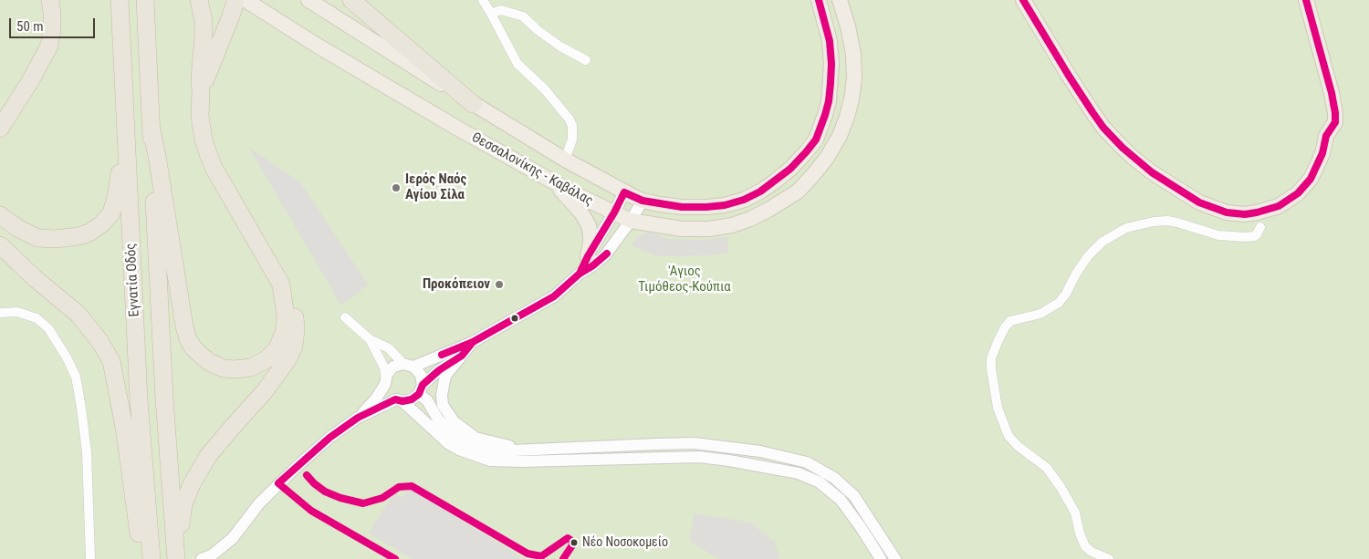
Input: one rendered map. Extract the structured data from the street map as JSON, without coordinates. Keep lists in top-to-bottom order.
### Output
{
  "streets": {
    "highway": ["Εγνατία Οδός"],
    "main road": ["Θεσσαλονίκης - Καβάλας"]
  },
  "parks": ["'Αγιος Τιμόθεος-Κούπια"],
  "places": ["Ιερός Ναός Αγίου Σίλα", "Προκόπειον", "Νέο Νοσοκομείο"],
  "scale_bar": "50 m"
}
